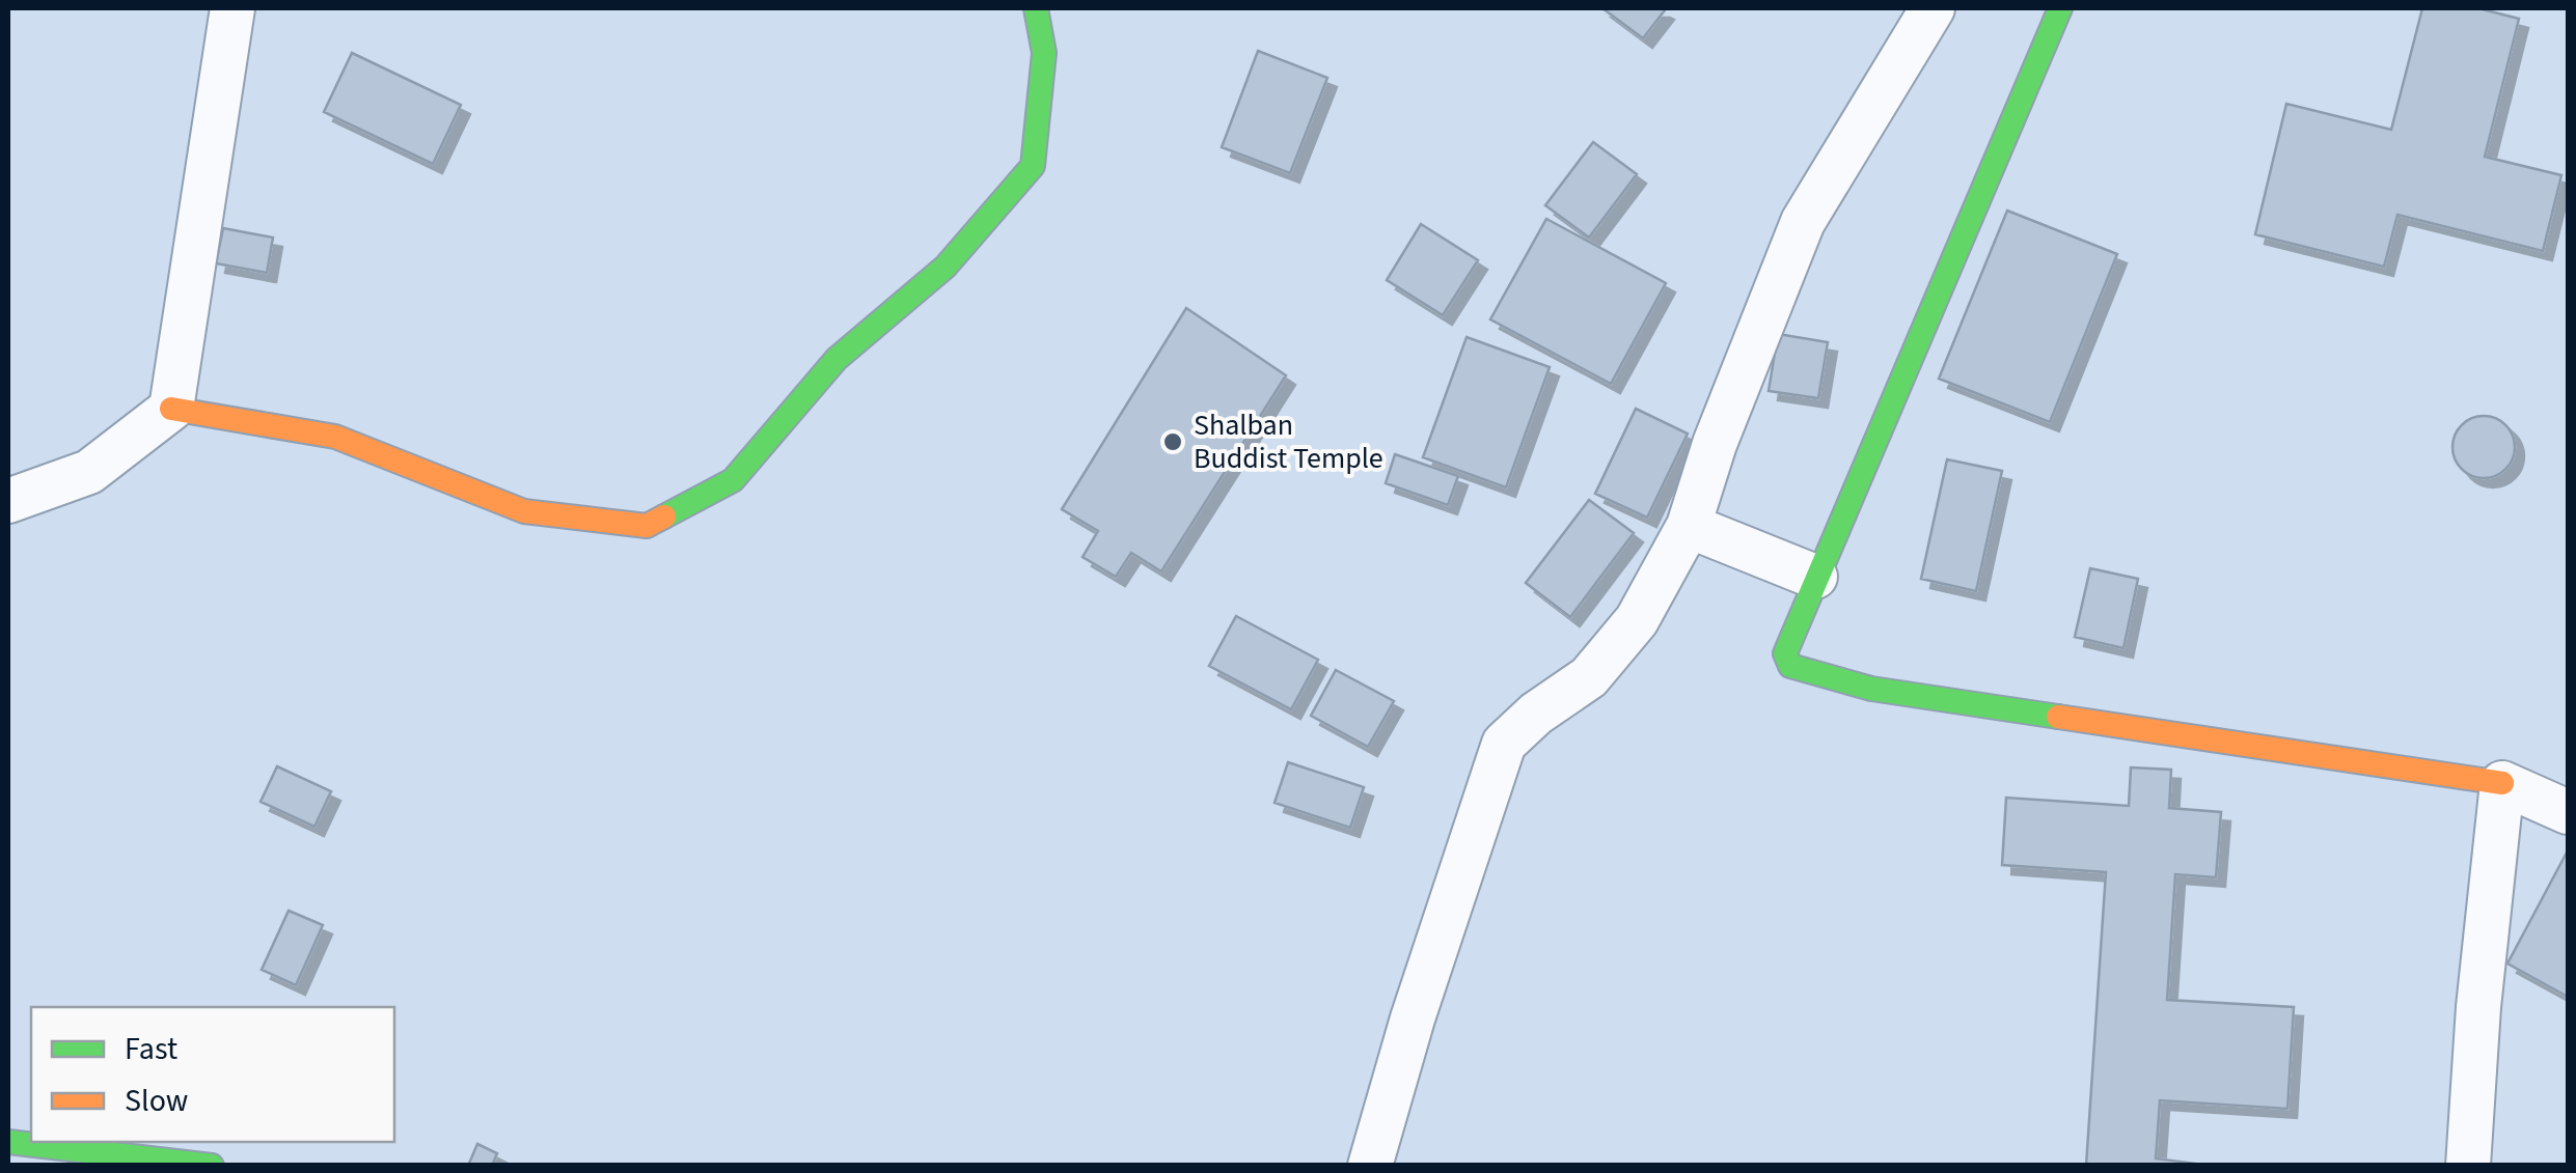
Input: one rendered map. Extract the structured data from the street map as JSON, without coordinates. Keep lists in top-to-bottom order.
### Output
{
  "places": ["Shalban Buddist Temple"],
  "legend": ["Fast", "Slow"]
}
